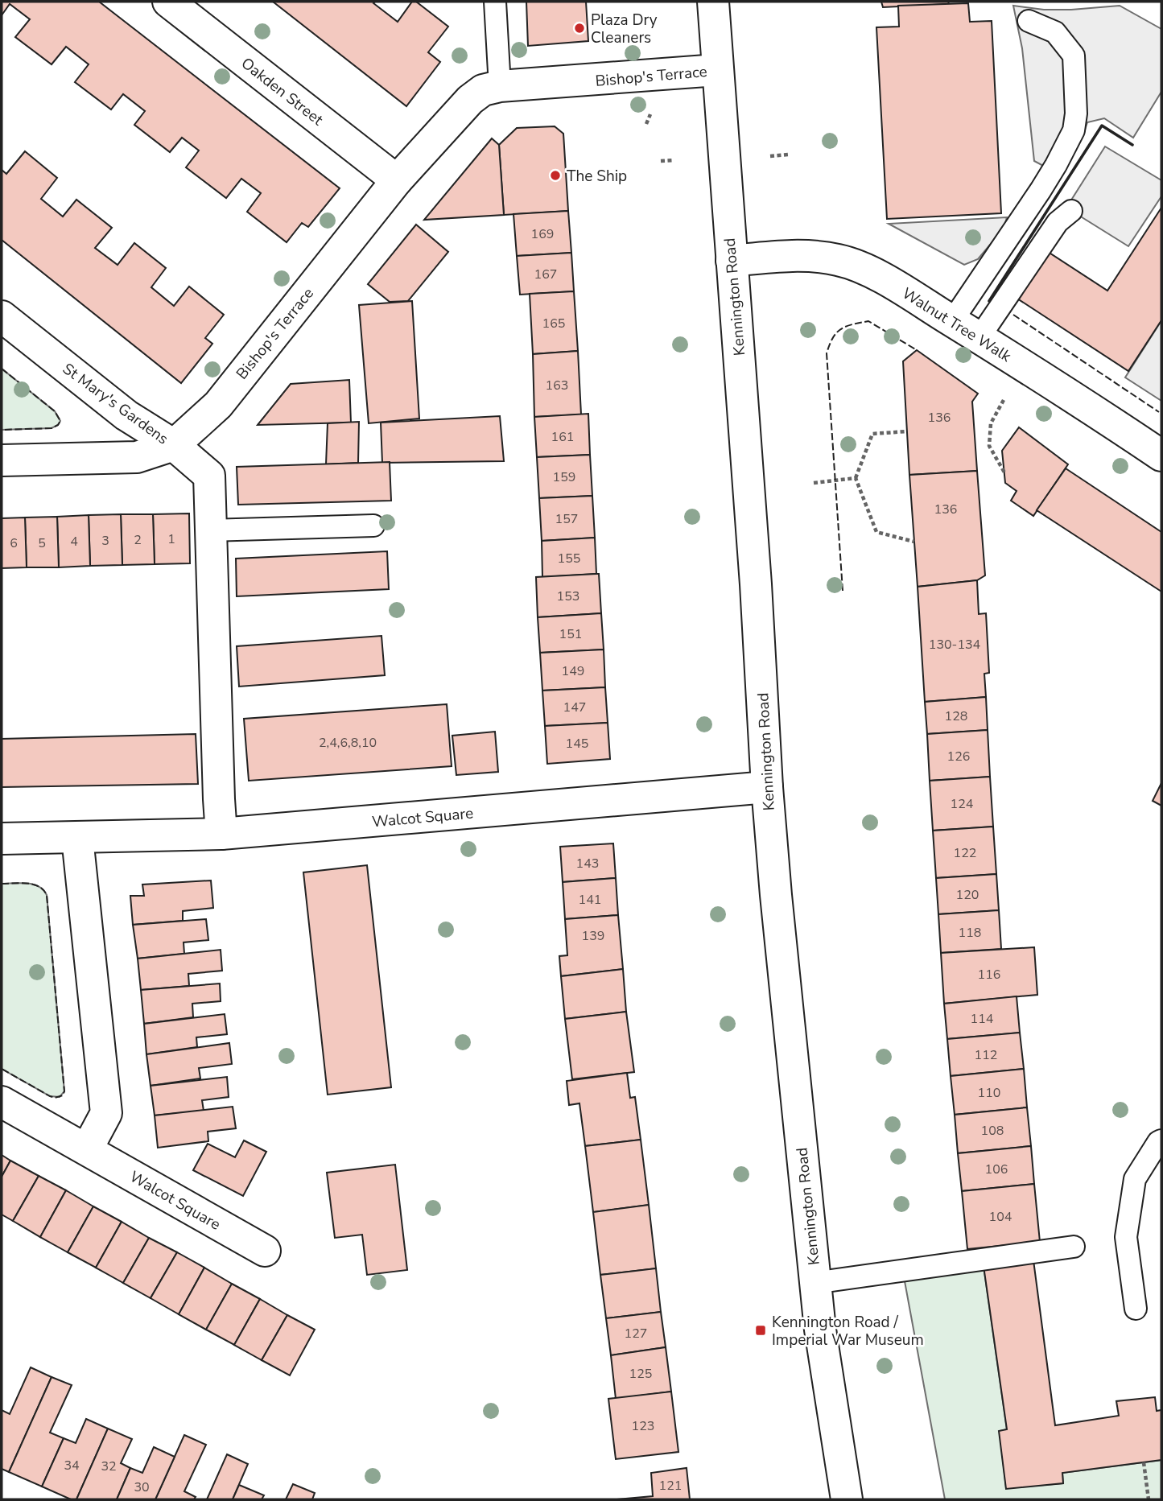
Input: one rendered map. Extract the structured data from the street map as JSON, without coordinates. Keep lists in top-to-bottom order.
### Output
{
  "streets": {
    "street": [
      "Bishop's Terrace",
      "Oakden Street",
      "Kennington Road",
      "Walnut Tree Walk",
      "St Mary's Gardens",
      "Walcot Square"
    ]
  },
  "crossings": [
    ["Bishop's Terrace", "Oakden Street"],
    ["Bishop's Terrace", "Kennington Road"],
    ["Bishop's Terrace", "St Mary's Gardens"],
    ["Kennington Road", "Walnut Tree Walk"],
    ["Kennington Road", "Walcot Square"]
  ],
  "places": {
    "other": ["Plaza Dry Cleaners", "The Ship"],
    "transit": ["Kennington Road / Imperial War Museum"]
  },
  "house_numbers": [
    "169",
    "167",
    "165",
    "163",
    "136",
    "161",
    "159",
    "136",
    "157",
    "1",
    "2",
    "3",
    "4",
    "6",
    "5",
    "155",
    "153",
    "151",
    "130-134",
    "149",
    "147",
    "128",
    "2,4,6,8,10",
    "145",
    "126",
    "124",
    "122",
    "143",
    "120",
    "141",
    "118",
    "139",
    "116",
    "114",
    "112",
    "110",
    "108",
    "106",
    "104",
    "127",
    "125",
    "123",
    "34",
    "32",
    "121",
    "30"
  ]
}
